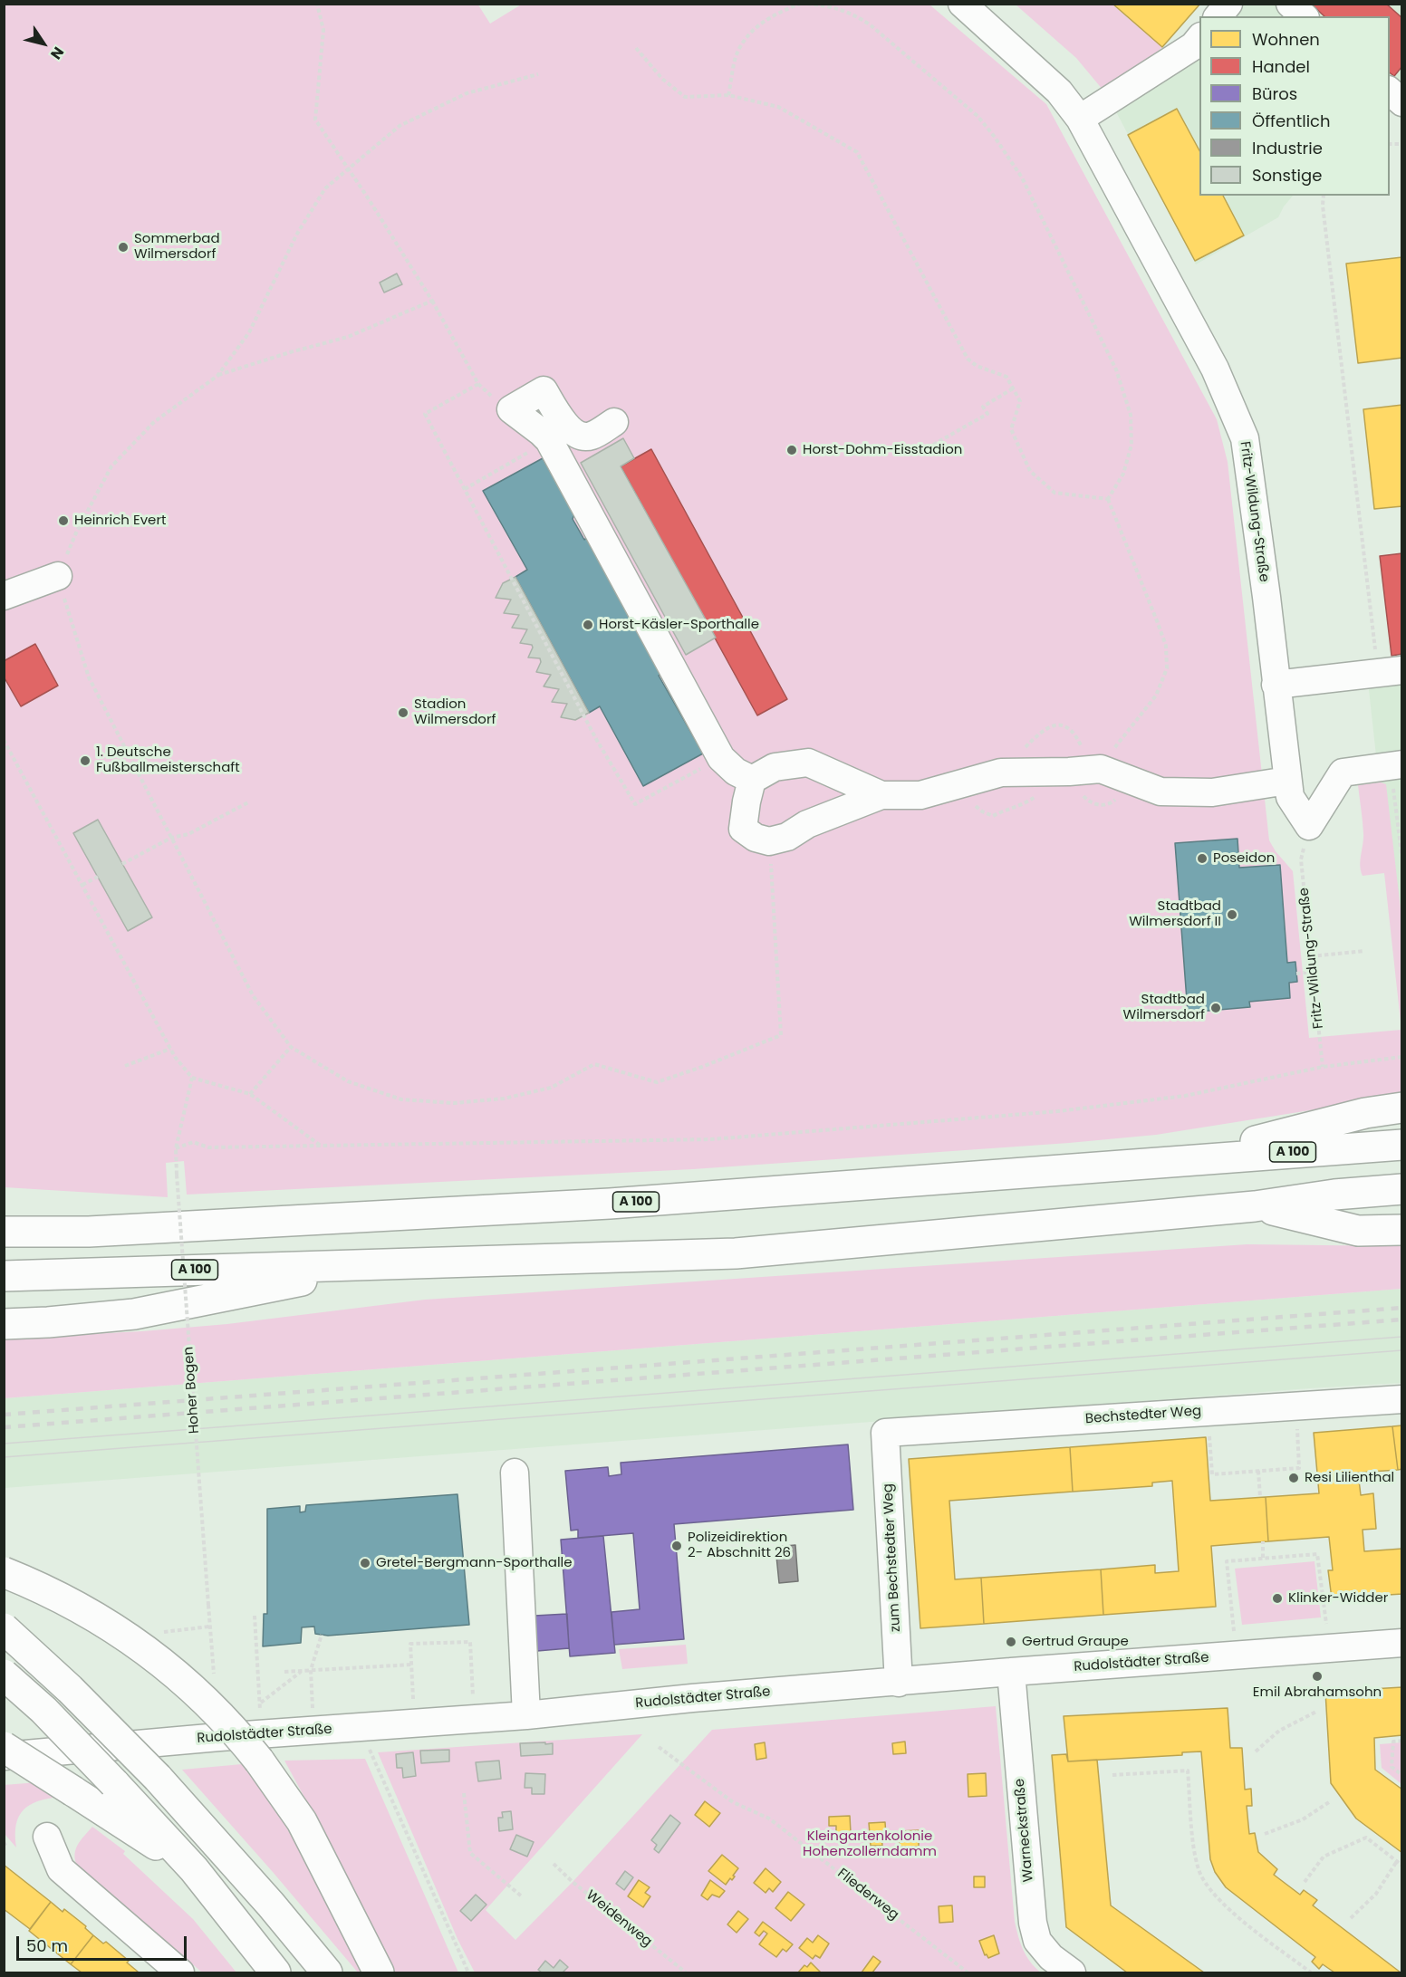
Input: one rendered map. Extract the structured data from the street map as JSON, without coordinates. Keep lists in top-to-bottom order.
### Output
{
  "streets": {
    "highway": ["A 100"],
    "street": [
      "Fritz-Wildung-Straße",
      "Bechstedter Weg",
      "zum Bechstedter Weg",
      "Rudolstädter Straße",
      "Warneckstraße"
    ],
    "path": ["Hoher Bogen", "Fliederweg", "Weidenweg"]
  },
  "crossings": [
    ["Bechstedter Weg", "zum Bechstedter Weg"],
    ["zum Bechstedter Weg", "Rudolstädter Straße"],
    ["Rudolstädter Straße", "Warneckstraße"]
  ],
  "parks": ["Kleingartenkolonie Hohenzollerndamm"],
  "places": [
    "Sommerbad Wilmersdorf",
    "Horst-Dohm-Eisstadion",
    "Heinrich Evert",
    "Horst-Käsler-Sporthalle",
    "Stadion Wilmersdorf",
    "1. Deutsche Fußballmeisterschaft",
    "Poseidon",
    "Stadtbad Wilmersdorf II",
    "Stadtbad Wilmersdorf",
    "Resi Lilienthal",
    "Polizeidirektion 2- Abschnitt 26",
    "Gretel-Bergmann-Sporthalle",
    "Klinker-Widder",
    "Gertrud Graupe",
    "Emil Abrahamsohn"
  ],
  "legend": [
    "Wohnen",
    "Handel",
    "Büros",
    "Öffentlich",
    "Industrie",
    "Sonstige"
  ],
  "scale_bar": "50 m",
  "north": "bottom right"
}
